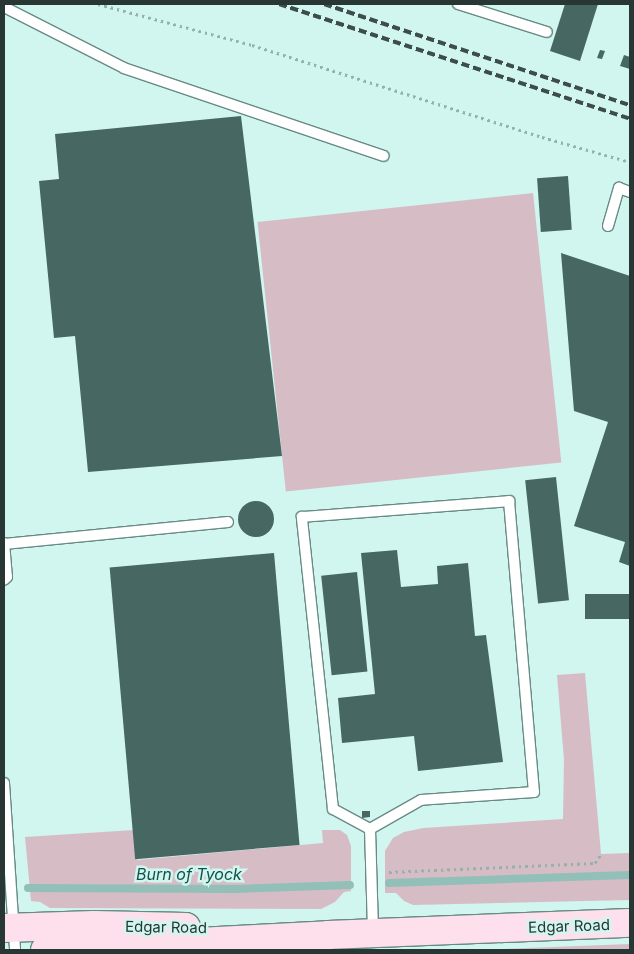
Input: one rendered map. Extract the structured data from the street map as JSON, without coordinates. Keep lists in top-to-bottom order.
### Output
{
  "streets": {
    "street": ["Edgar Road"]
  },
  "water": ["Burn of Tyock"]
}
